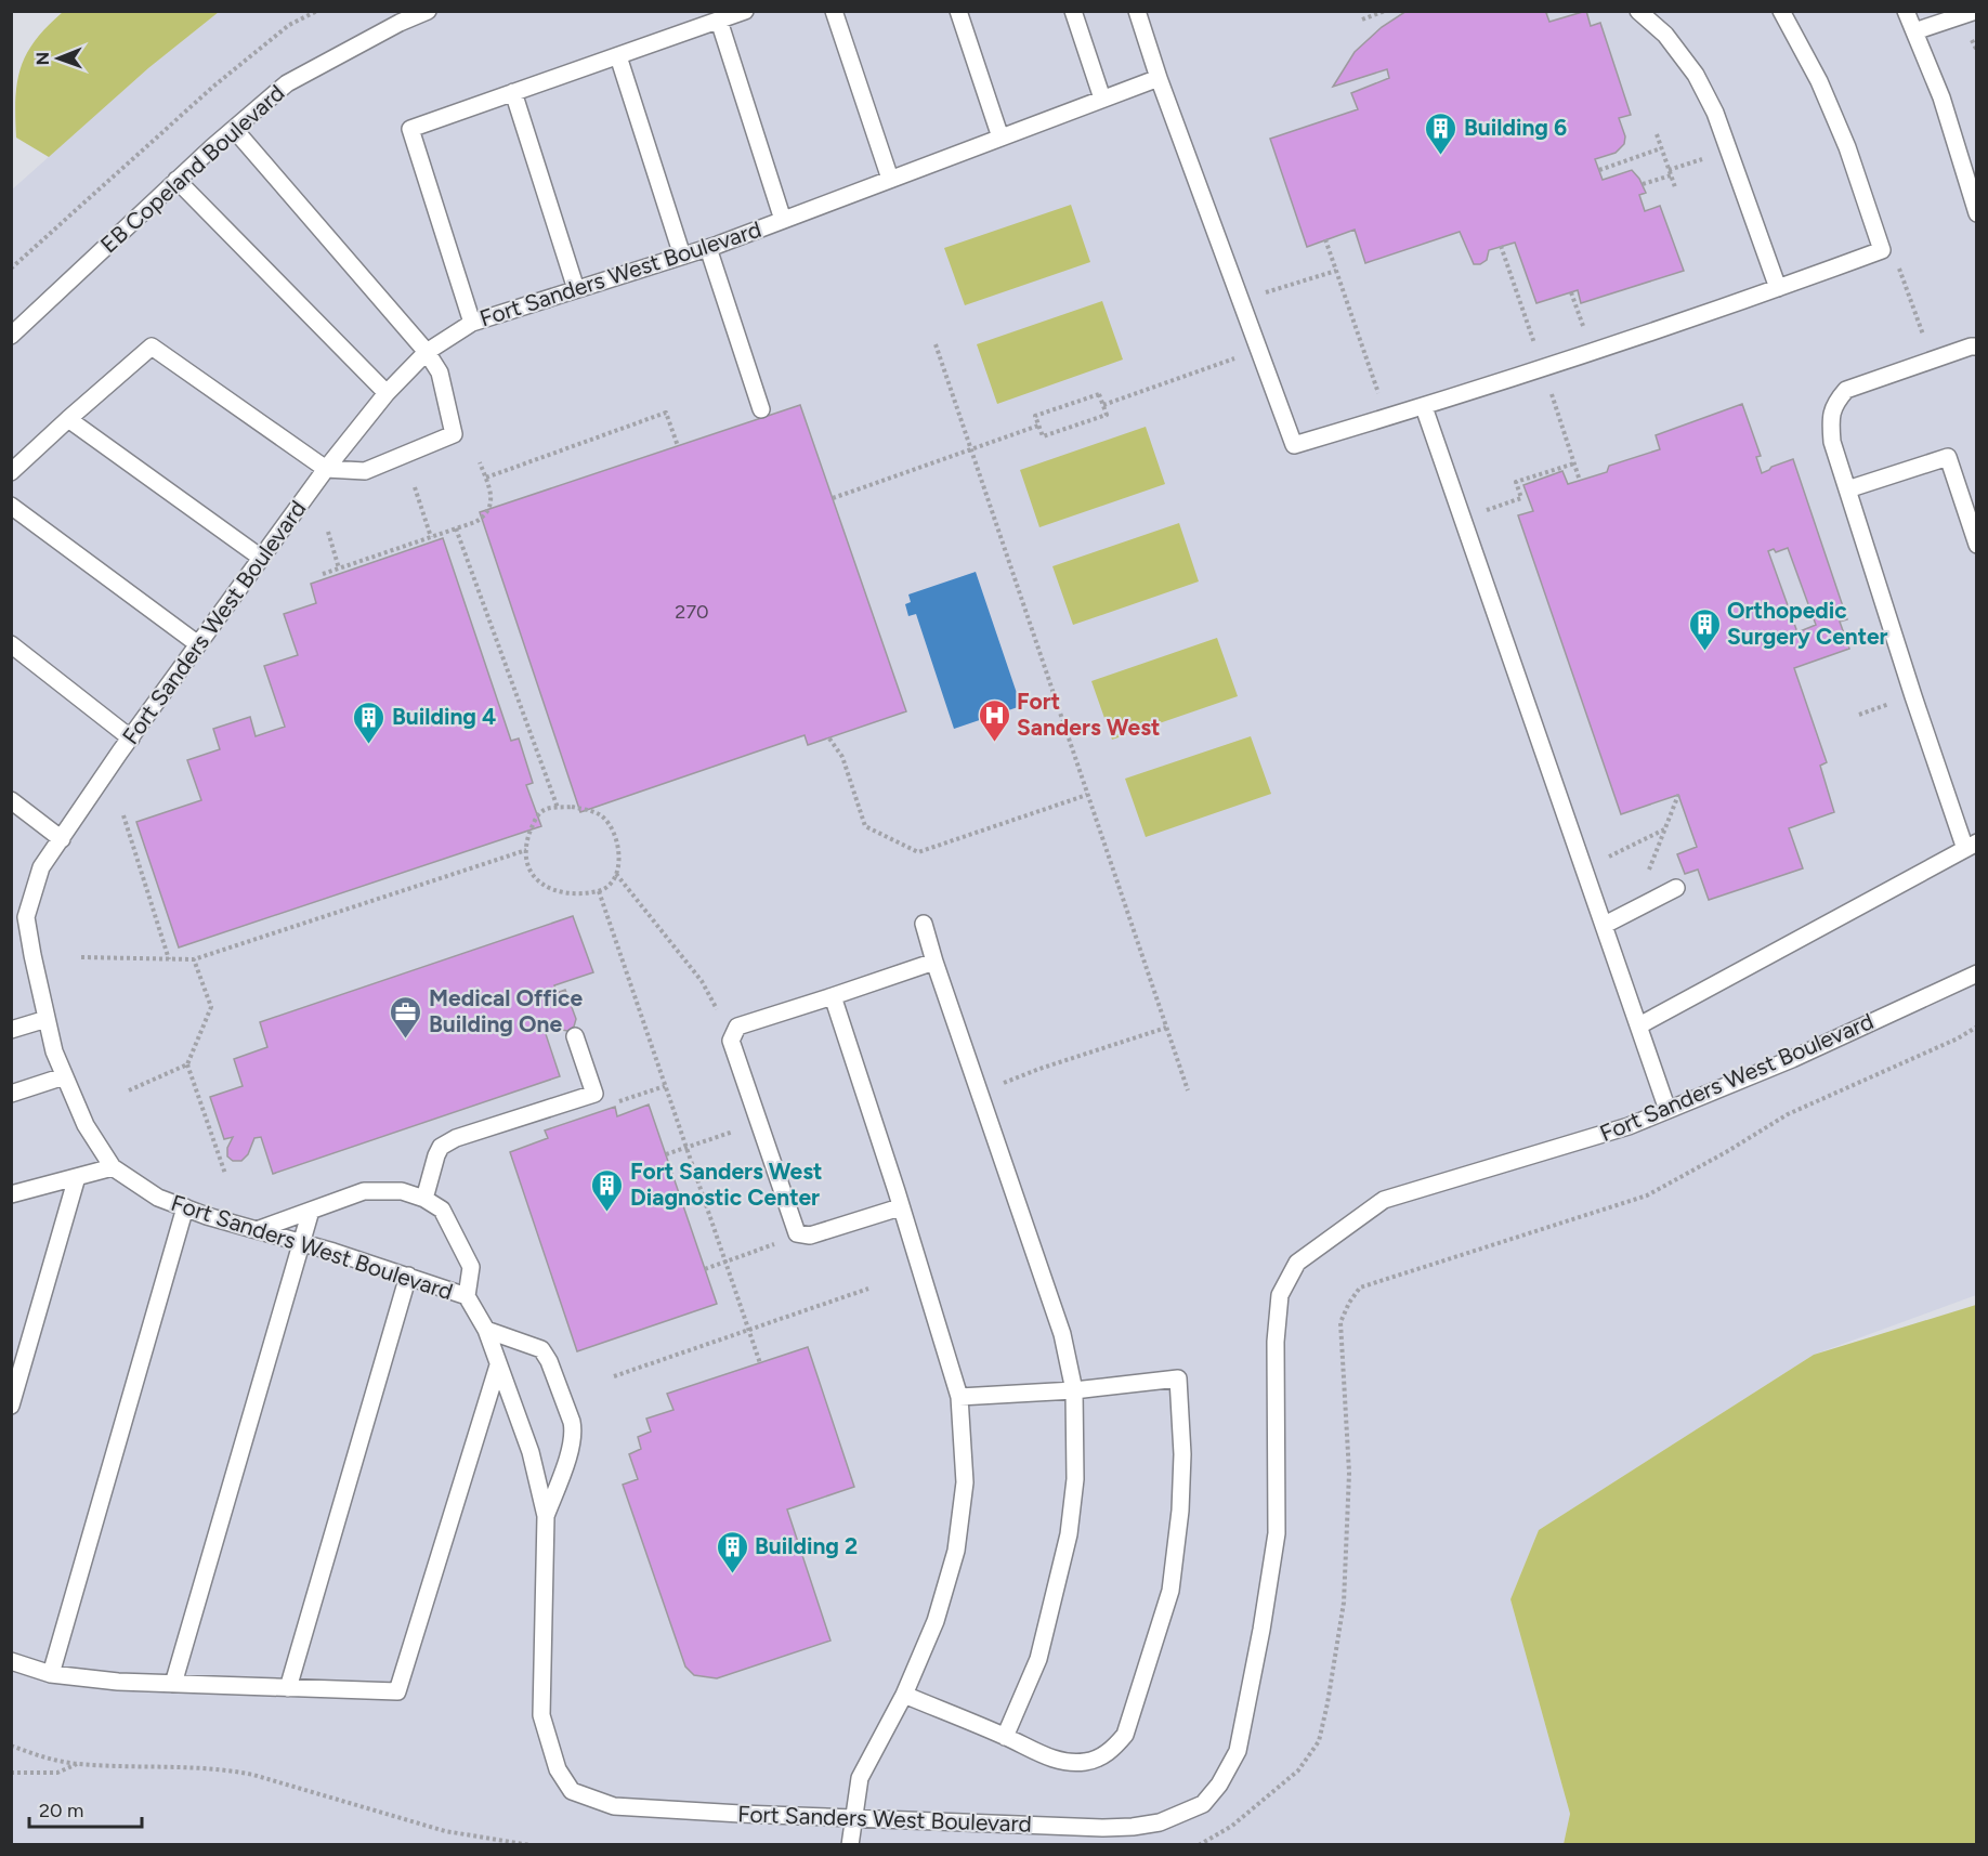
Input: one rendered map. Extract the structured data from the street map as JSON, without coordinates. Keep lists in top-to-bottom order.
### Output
{
  "streets": {
    "lane": ["EB Copeland Boulevard", "Fort Sanders West Boulevard"]
  },
  "places": {
    "building": [
      "Building 6",
      "Orthopedic Surgery Center",
      "Building 4",
      "Fort Sanders West Diagnostic Center",
      "Building 2"
    ],
    "hospital": ["Fort Sanders West"],
    "office": ["Medical Office Building One"]
  },
  "house_numbers": ["270"],
  "scale_bar": "20 m",
  "north": "left"
}
